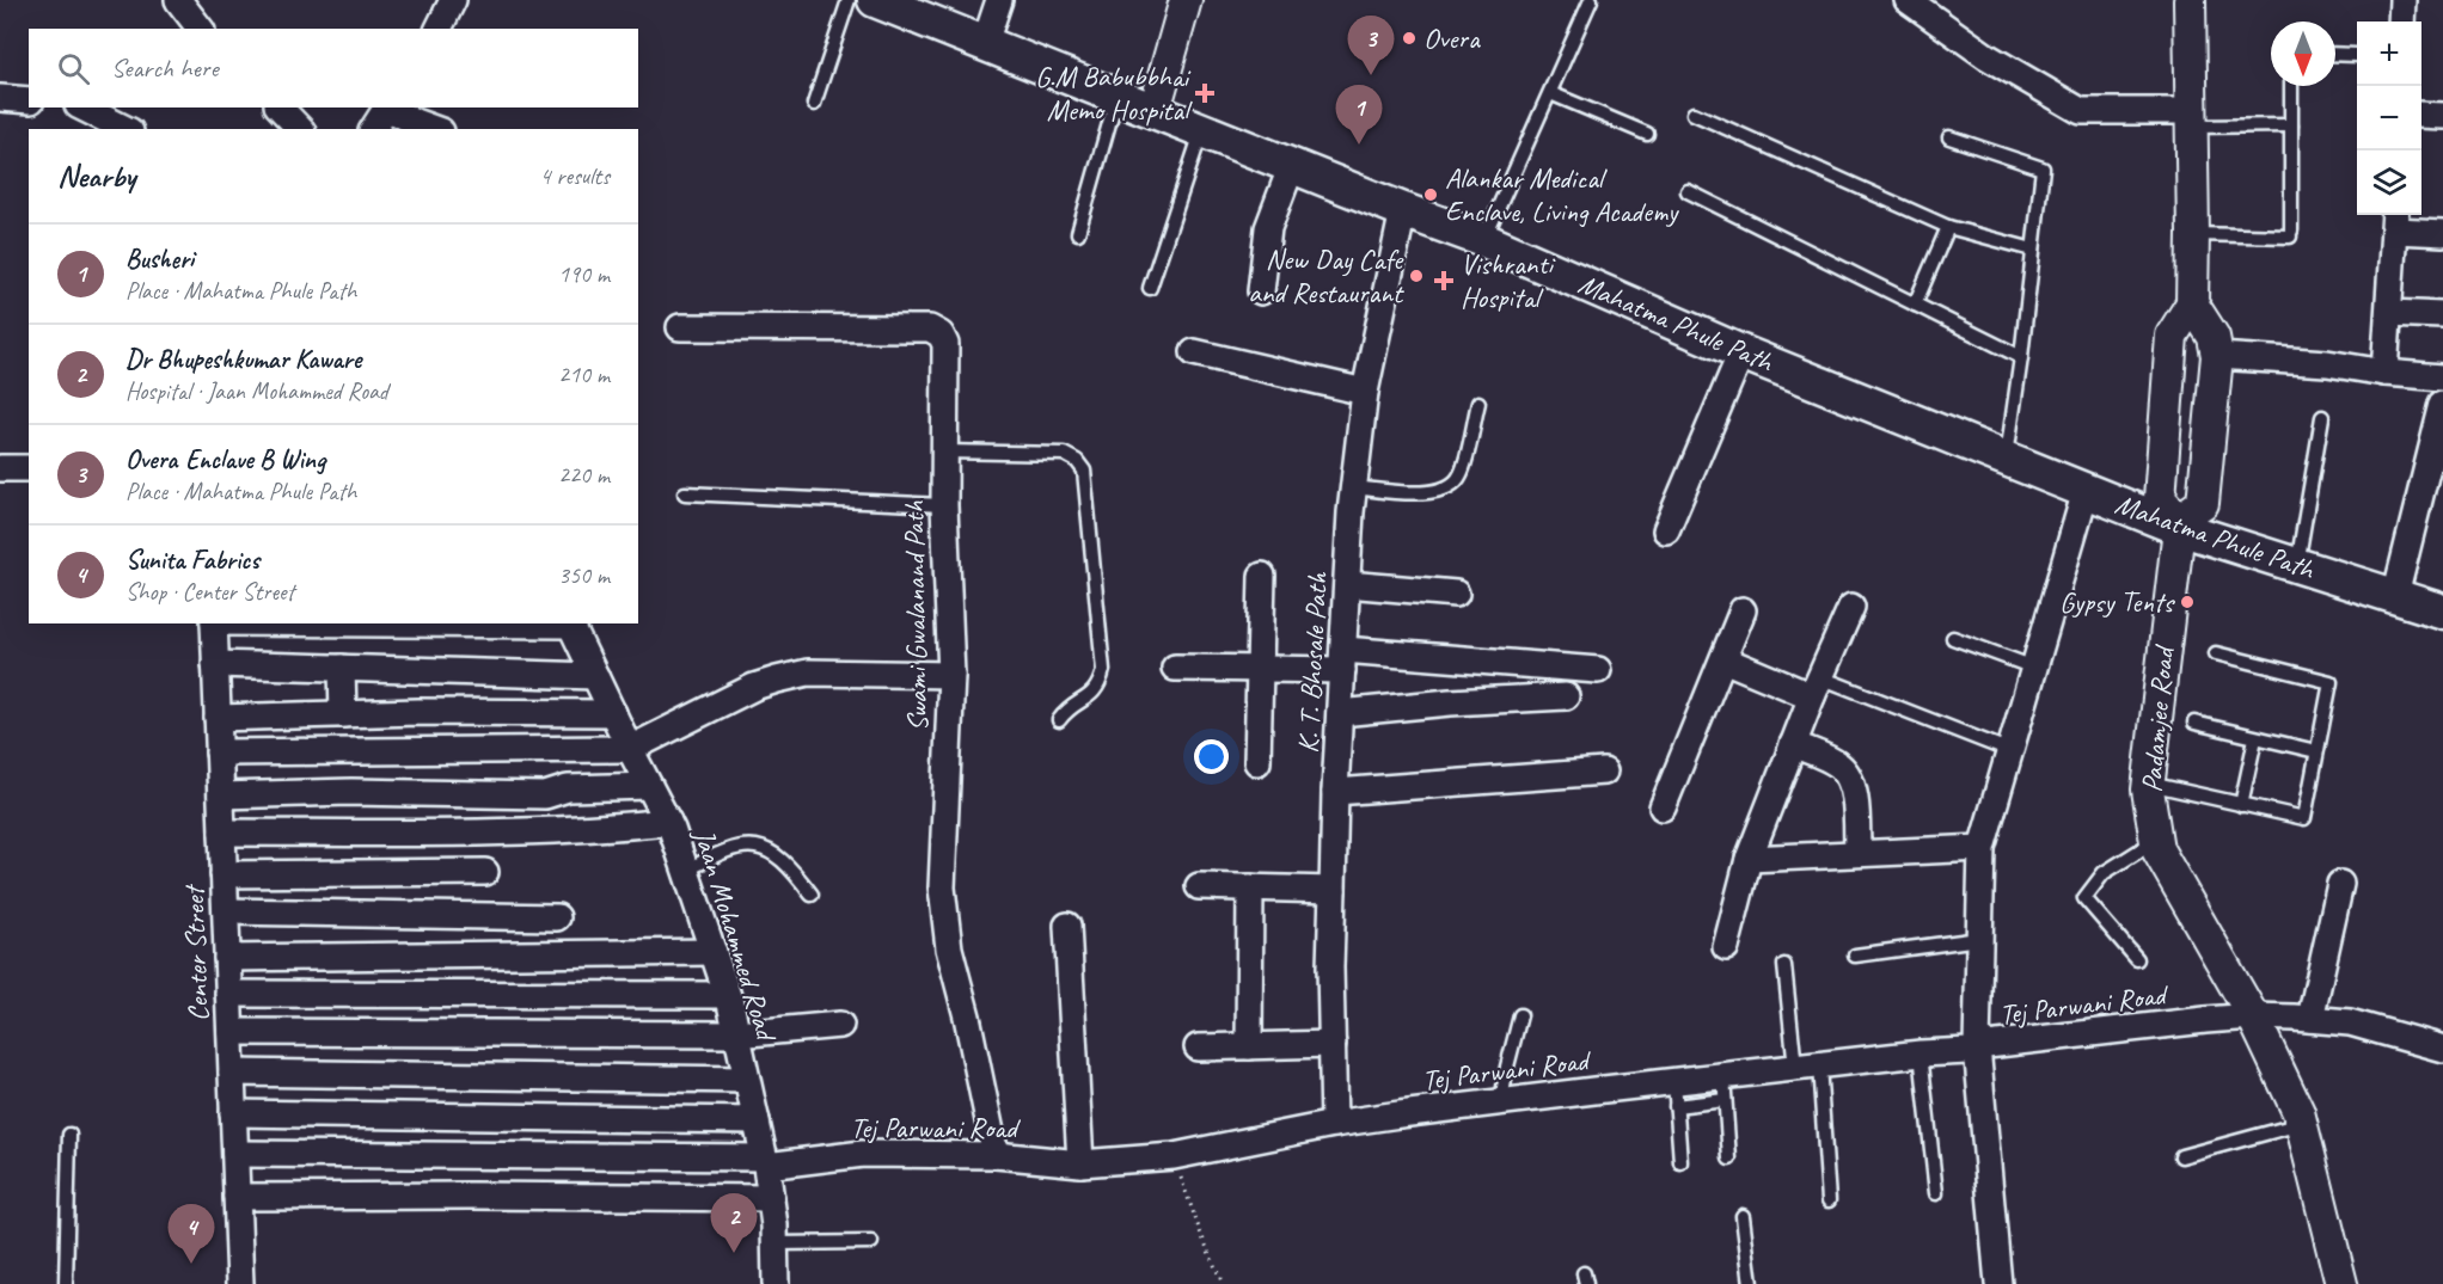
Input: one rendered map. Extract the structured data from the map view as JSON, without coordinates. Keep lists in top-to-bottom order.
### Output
{
  "streets": {
    "main road": ["Mahatma Phule Path"],
    "street": [
      "Swami Gwalanand Path",
      "K. T. Bhosale Path",
      "Padamjee Road",
      "Jaan Mohammed Road",
      "Center Street",
      "Tej Parwani Road"
    ]
  },
  "crossings": [
    ["Mahatma Phule Path", "K. T. Bhosale Path"],
    ["Mahatma Phule Path", "Padamjee Road"],
    ["Swami Gwalanand Path", "Tej Parwani Road"],
    ["K. T. Bhosale Path", "Tej Parwani Road"],
    ["Padamjee Road", "Tej Parwani Road"],
    ["Jaan Mohammed Road", "Tej Parwani Road"],
    ["Center Street", "Tej Parwani Road"]
  ],
  "places": {
    "other": [
      "Overa",
      "Alankar Medical Enclave, Living Academy",
      "New Day Cafe and Restaurant",
      "Gypsy Tents"
    ],
    "health": ["G.M Babubbhai Memo Hospital", "Vishranti Hospital"]
  },
  "north": "bottom",
  "page": {
    "pins": [
      "3",
      "1",
      "2",
      "4"
    ],
    "map_buttons": ["+", "−"],
    "search": "Search here",
    "heading": ["Nearby", "4 results"],
    "list": [
      {
        "mark": "1",
        "name": "Busheri",
        "note": "Place · Mahatma Phule Path",
        "value": "190 m"
      },
      {
        "mark": "2",
        "name": "Dr Bhupeshkumar Kaware",
        "note": "Hospital · Jaan Mohammed Road",
        "value": "210 m"
      },
      {
        "mark": "3",
        "name": "Overa Enclave B Wing",
        "note": "Place · Mahatma Phule Path",
        "value": "220 m"
      },
      {
        "mark": "4",
        "name": "Sunita Fabrics",
        "note": "Shop · Center Street",
        "value": "350 m"
      }
    ]
  }
}
